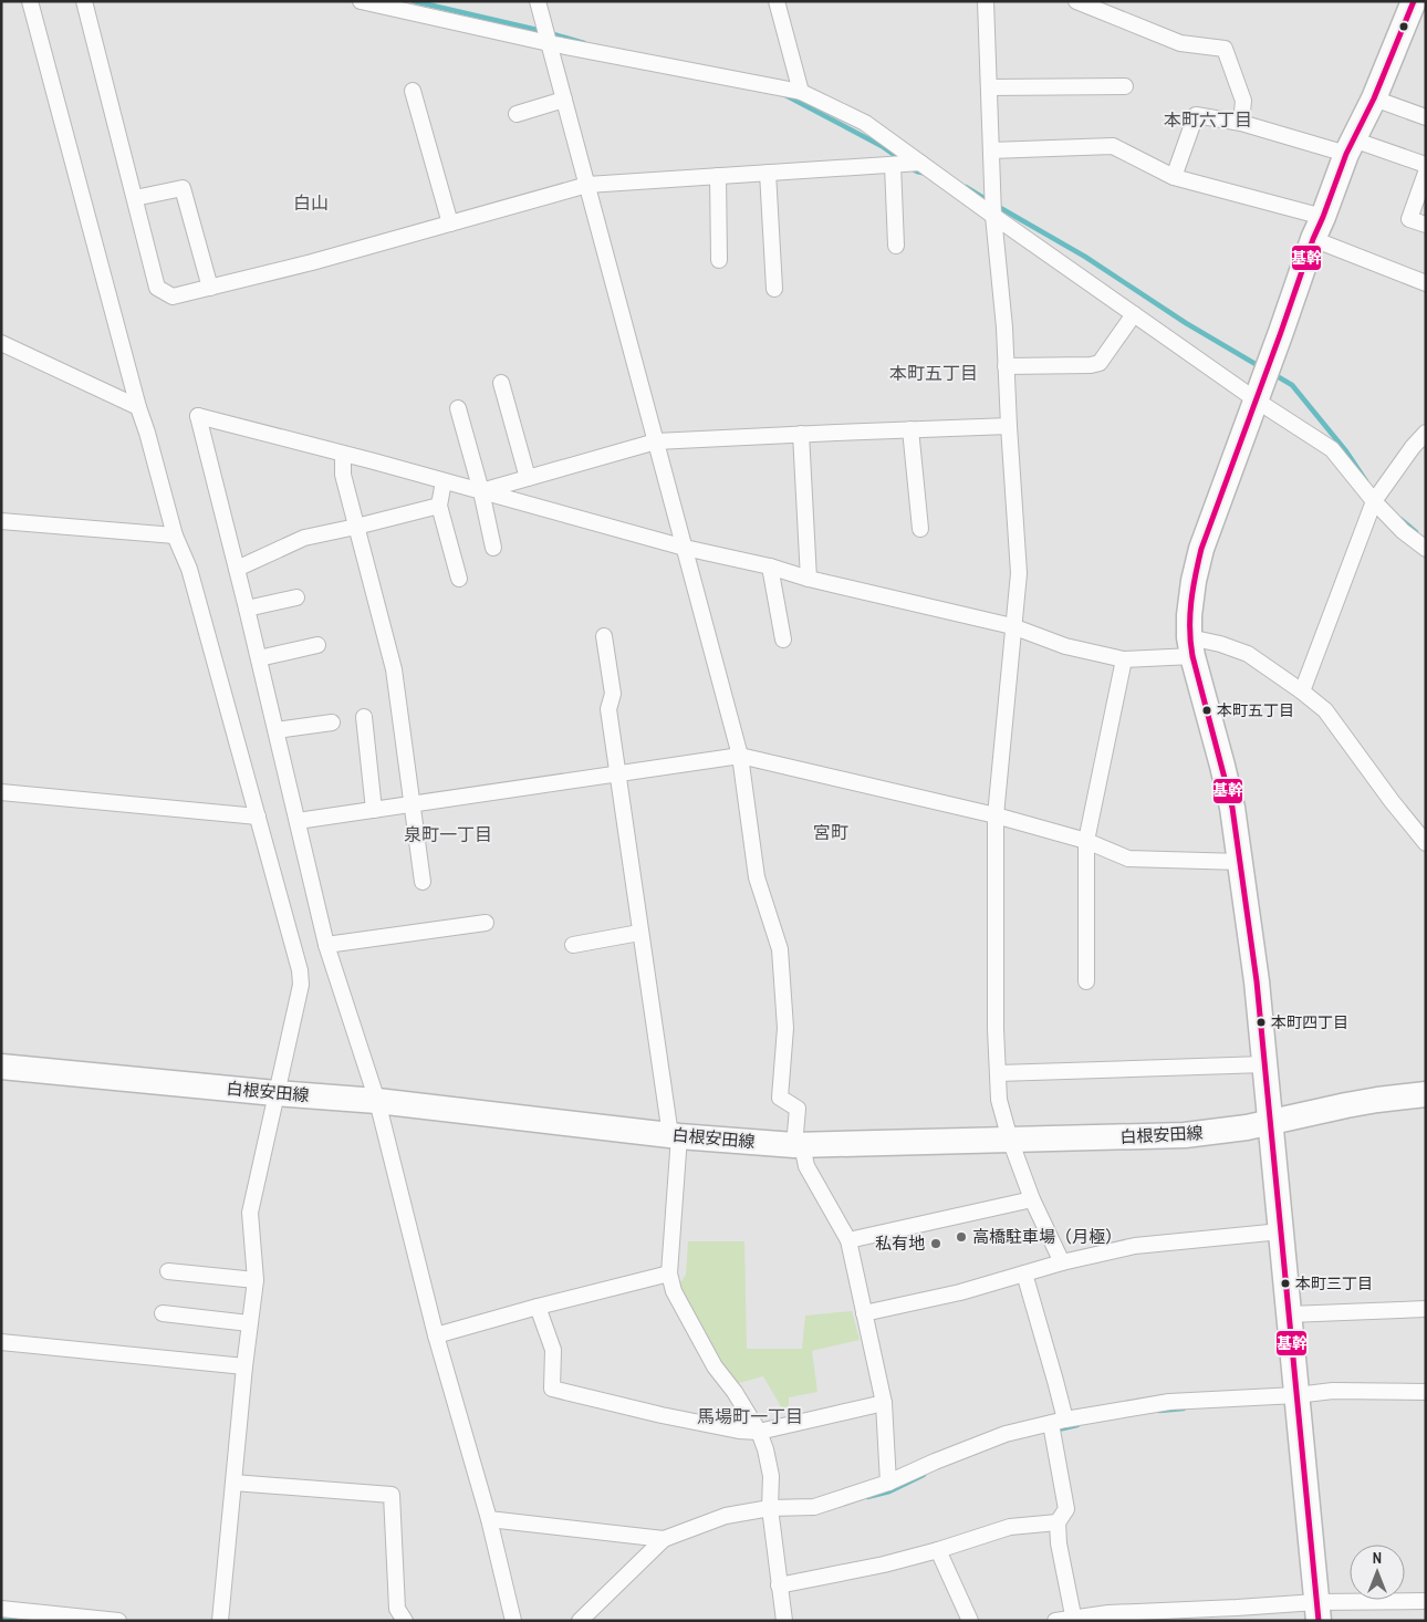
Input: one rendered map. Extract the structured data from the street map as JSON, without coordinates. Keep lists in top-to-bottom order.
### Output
{
  "streets": {
    "main road": ["白根安田線"]
  },
  "districts": [
    "本町六丁目",
    "白山",
    "本町五丁目",
    "宮町",
    "泉町一丁目",
    "馬場町一丁目"
  ],
  "places": [
    "本町五丁目",
    "本町四丁目",
    "高橋駐車場（月極）",
    "私有地",
    "本町三丁目"
  ],
  "lines": ["transit line 基幹"],
  "north": "top"
}
